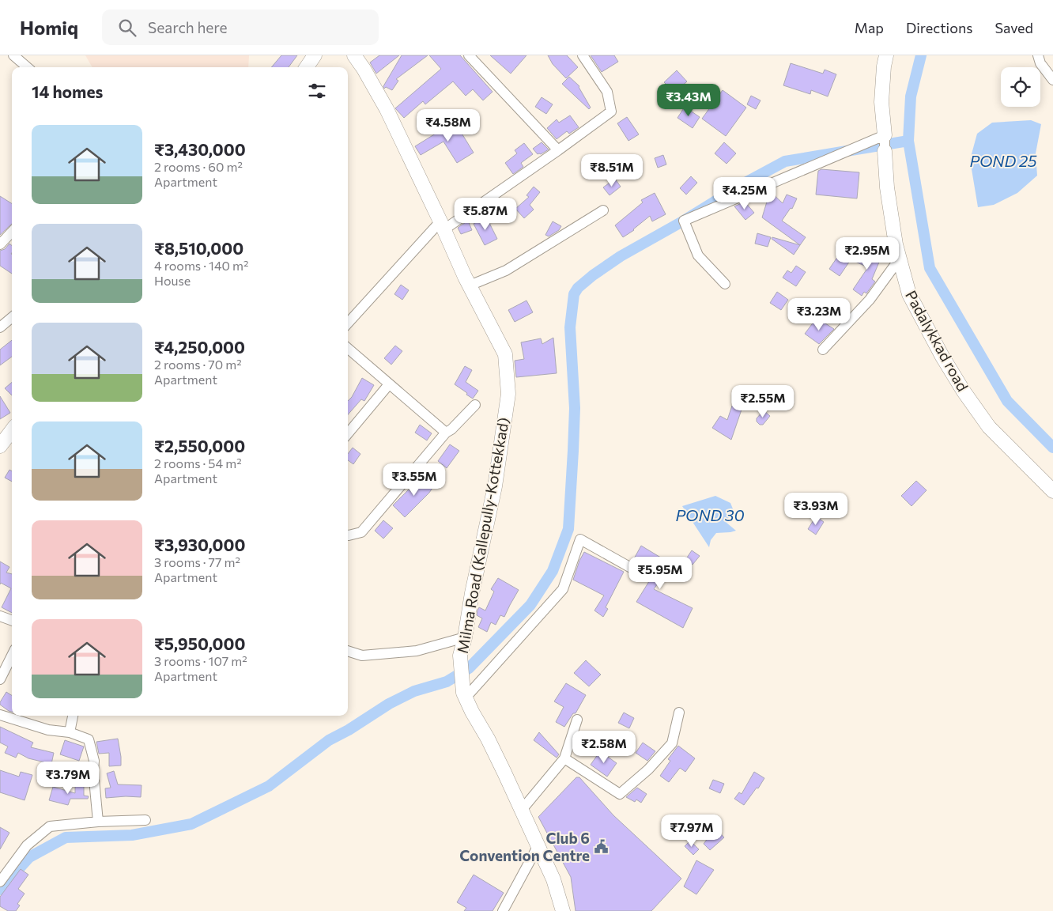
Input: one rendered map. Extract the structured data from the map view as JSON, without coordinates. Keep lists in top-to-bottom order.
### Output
{
  "streets": {
    "main road": ["Padalykkad road", "Milma Road (Kallepully-Kottekkad)"]
  },
  "water": ["POND 25", "POND 30"],
  "places": {
    "public building": ["Club 6 Convention Centre"]
  },
  "page": {
    "header": "Homiq",
    "search": "Search here",
    "nav": ["Map", "Directions", "Saved"],
    "heading": "14 homes",
    "price": [
      "₹3.43M",
      "₹4.58M",
      "₹8.51M",
      "₹4.25M",
      "₹5.87M",
      "₹2.95M",
      "₹3.23M",
      "₹2.55M",
      "₹3.55M",
      "₹3.93M",
      "₹5.95M",
      "₹2.58M",
      "₹3.79M",
      "₹7.97M"
    ],
    "list": [
      {
        "name": "₹3,430,000",
        "note": "2 rooms · 60 m² · Apartment"
      },
      {
        "name": "₹8,510,000",
        "note": "4 rooms · 140 m² · House"
      },
      {
        "name": "₹4,250,000",
        "note": "2 rooms · 70 m² · Apartment"
      },
      {
        "name": "₹2,550,000",
        "note": "2 rooms · 54 m² · Apartment"
      },
      {
        "name": "₹3,930,000",
        "note": "3 rooms · 77 m² · Apartment"
      },
      {
        "name": "₹5,950,000",
        "note": "3 rooms · 107 m² · Apartment"
      }
    ]
  }
}
